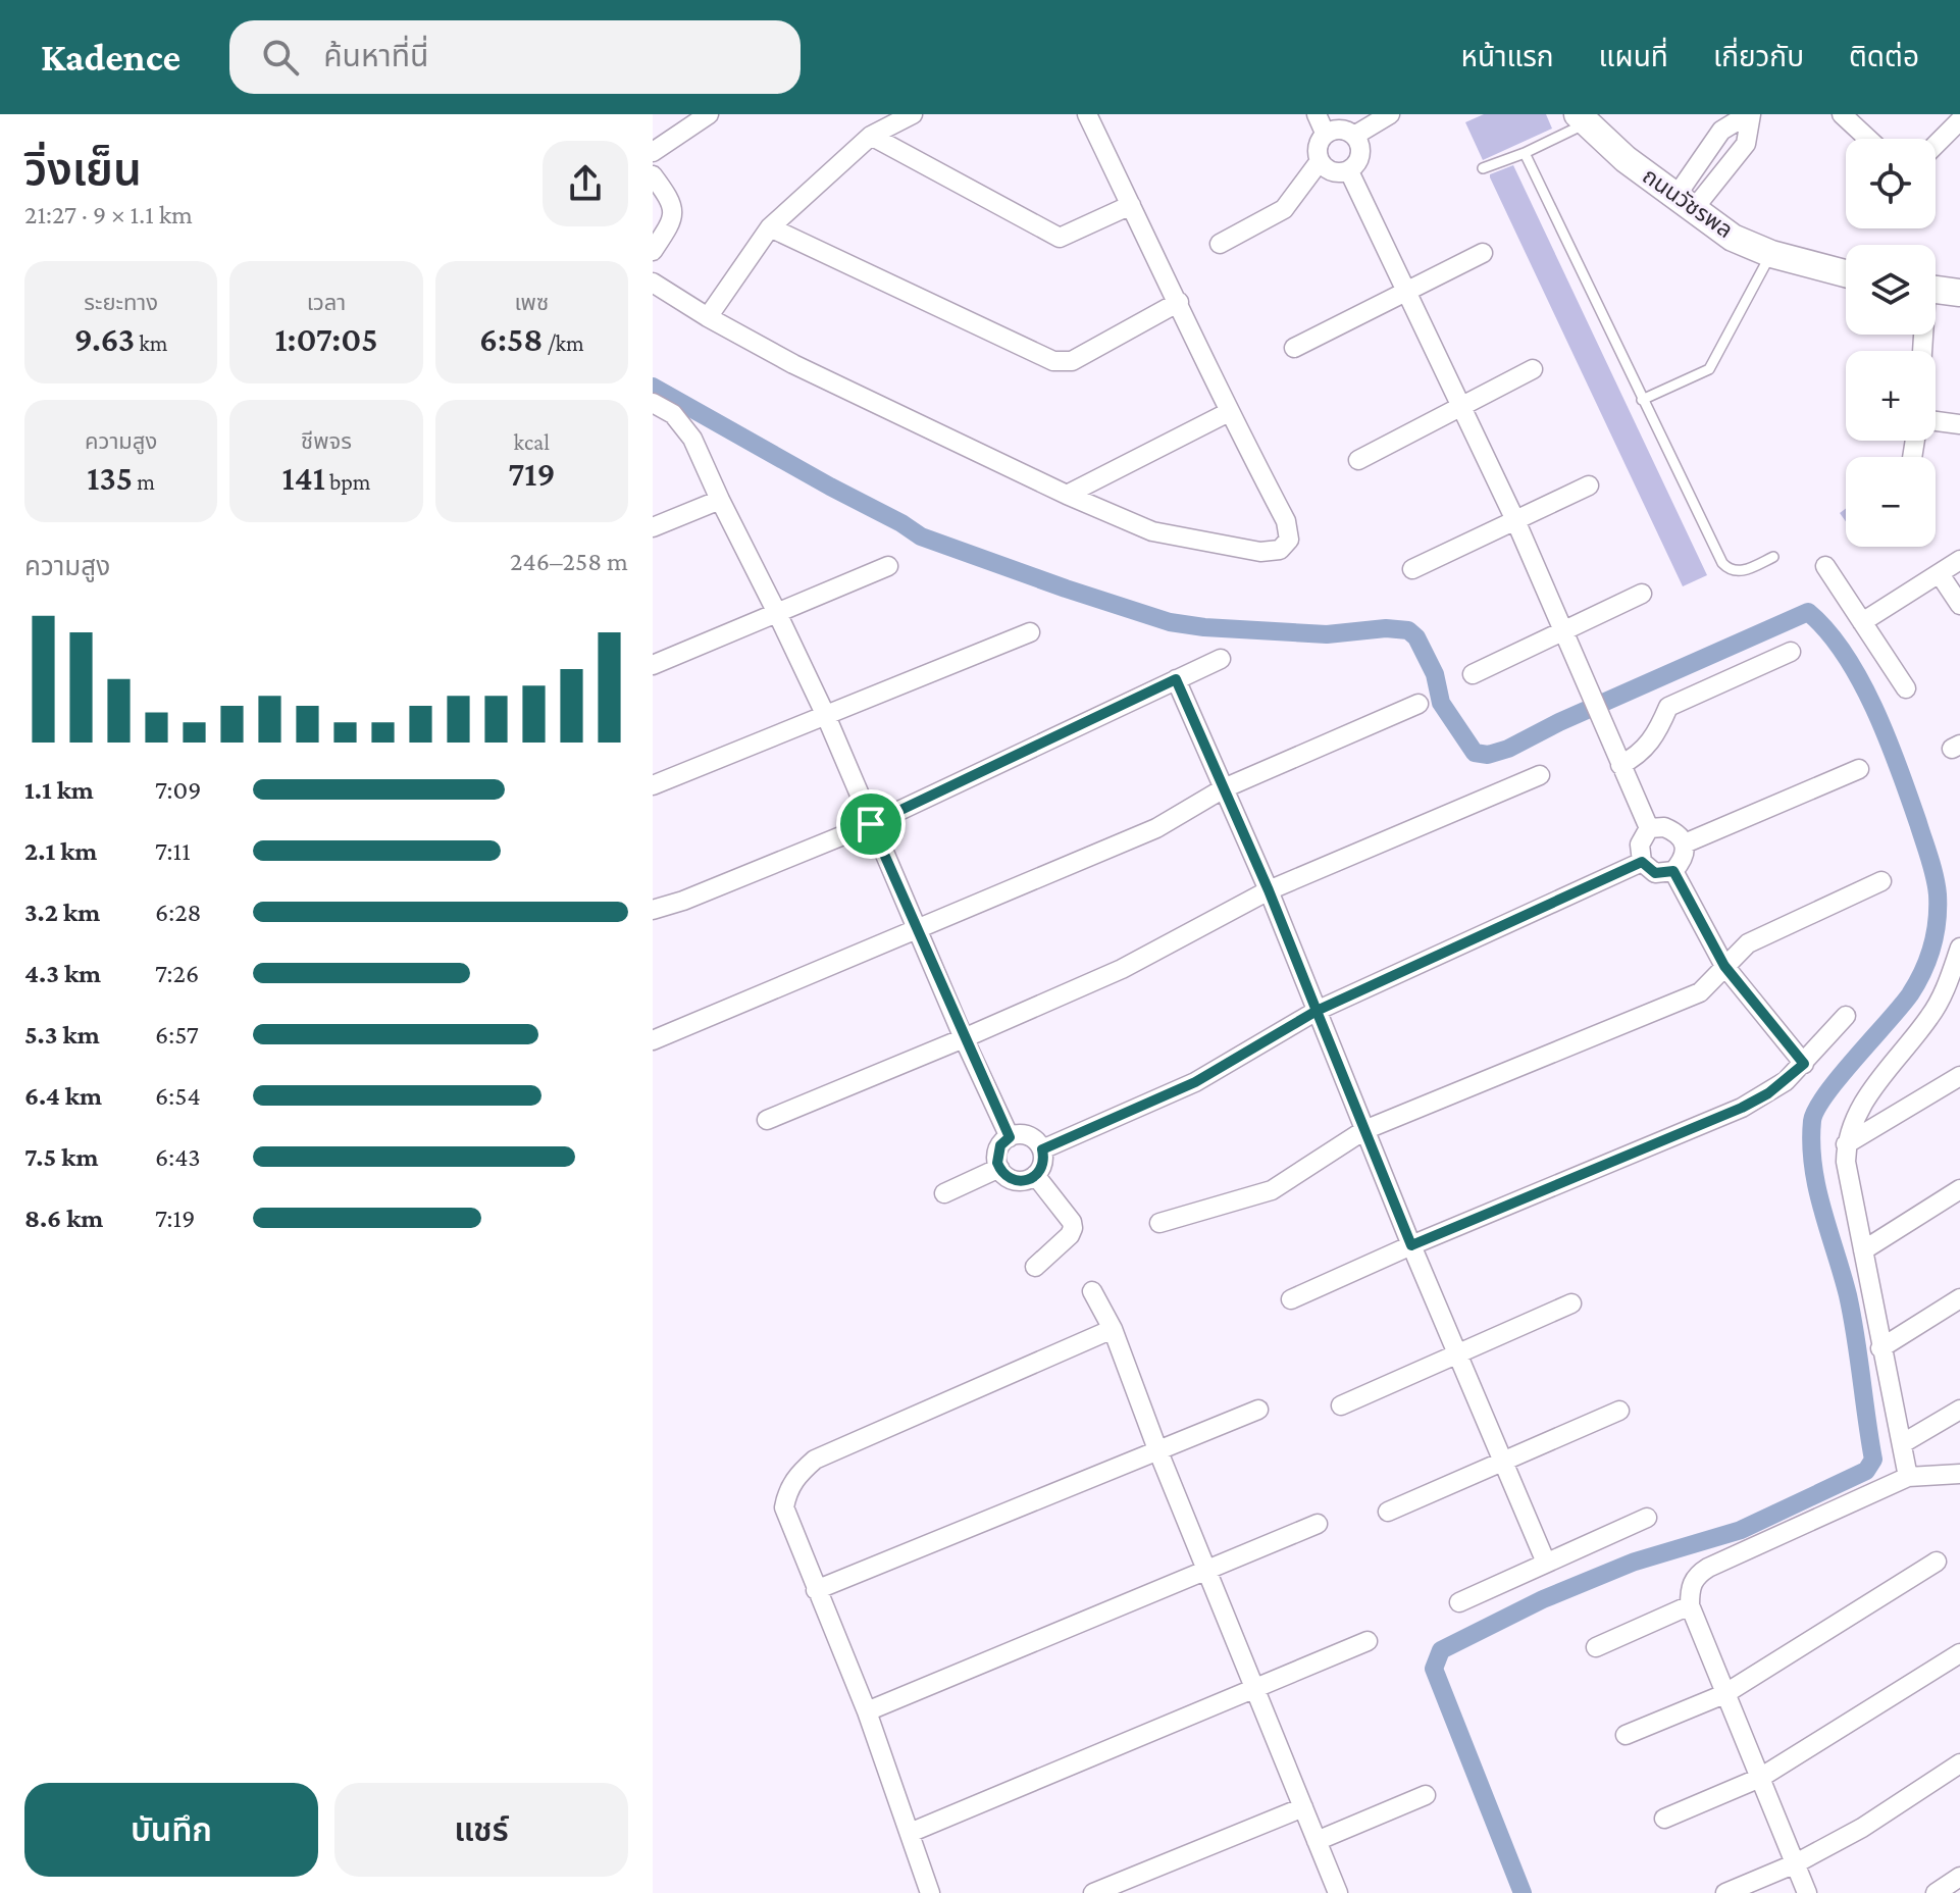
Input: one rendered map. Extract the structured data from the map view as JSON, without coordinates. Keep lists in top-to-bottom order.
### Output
{
  "streets": {
    "street": ["ถนนวัชรพล"]
  },
  "page": {
    "header": "Kadence",
    "search": "ค้นหาที่นี่",
    "nav": [
      "หน้าแรก",
      "แผนที่",
      "เกี่ยวกับ",
      "ติดต่อ"
    ],
    "heading": ["วิ่งเย็น", "21:27 · 9 × 1.1 km"],
    "map_buttons": ["+", "−"],
    "stats": [
      ["ระยะทาง", "9.63 km"],
      ["เวลา", "1:07:05"],
      ["เพซ", "6:58 /km"],
      ["ความสูง", "135 m"],
      ["ชีพจร", "141 bpm"],
      ["kcal", "719"]
    ],
    "chart": ["ความสูง", "246–258 m"],
    "list": [
      {
        "name": "1.1 km",
        "note": "7:09"
      },
      {
        "name": "2.1 km",
        "note": "7:11"
      },
      {
        "name": "3.2 km",
        "note": "6:28"
      },
      {
        "name": "4.3 km",
        "note": "7:26"
      },
      {
        "name": "5.3 km",
        "note": "6:57"
      },
      {
        "name": "6.4 km",
        "note": "6:54"
      },
      {
        "name": "7.5 km",
        "note": "6:43"
      },
      {
        "name": "8.6 km",
        "note": "7:19"
      }
    ],
    "buttons": ["บันทึก", "แชร์"]
  }
}
